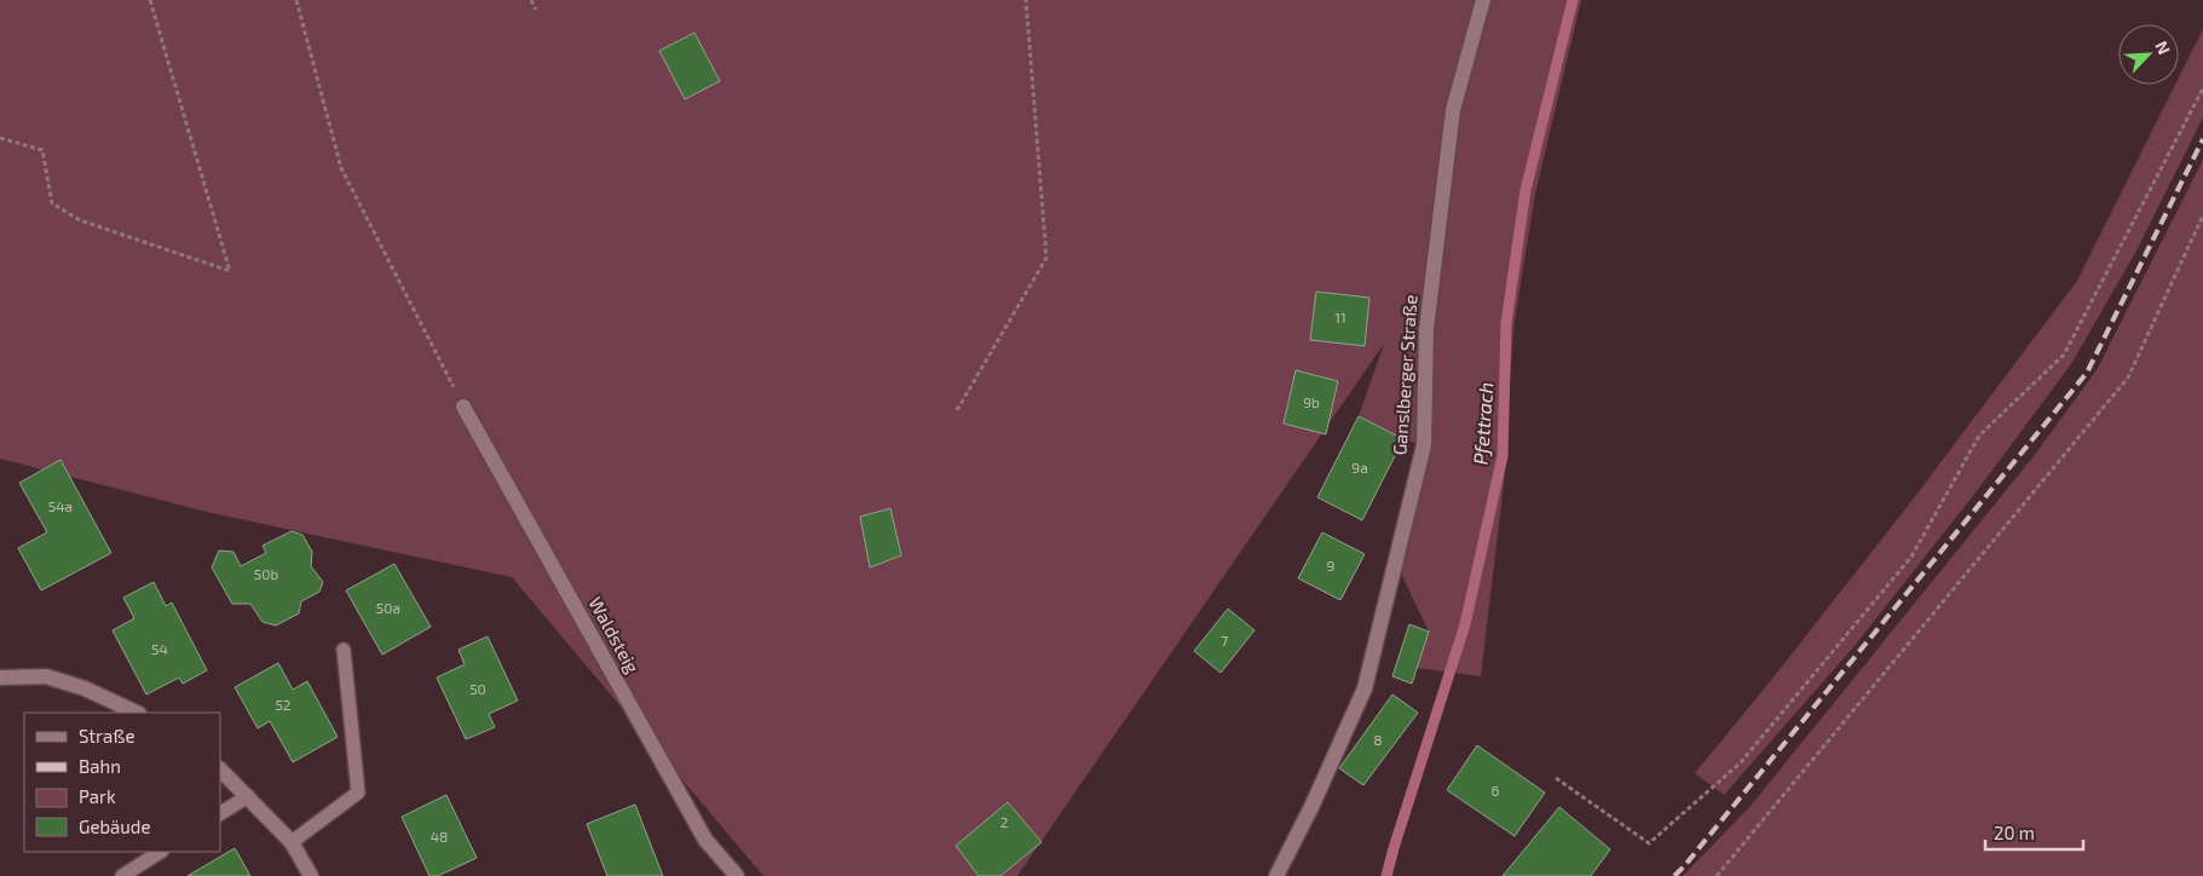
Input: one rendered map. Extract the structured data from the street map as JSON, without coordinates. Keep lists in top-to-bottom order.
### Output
{
  "streets": {
    "street": ["Ganslberger Straße", "Waldsteig"]
  },
  "water": ["Pfettrach"],
  "house_numbers": [
    "11",
    "9b",
    "9a",
    "54a",
    "9",
    "50b",
    "50a",
    "7",
    "54",
    "50",
    "52",
    "8",
    "6",
    "2",
    "48"
  ],
  "legend": [
    "Straße",
    "Bahn",
    "Park",
    "Gebäude"
  ],
  "scale_bar": "20 m",
  "north": "top right"
}
